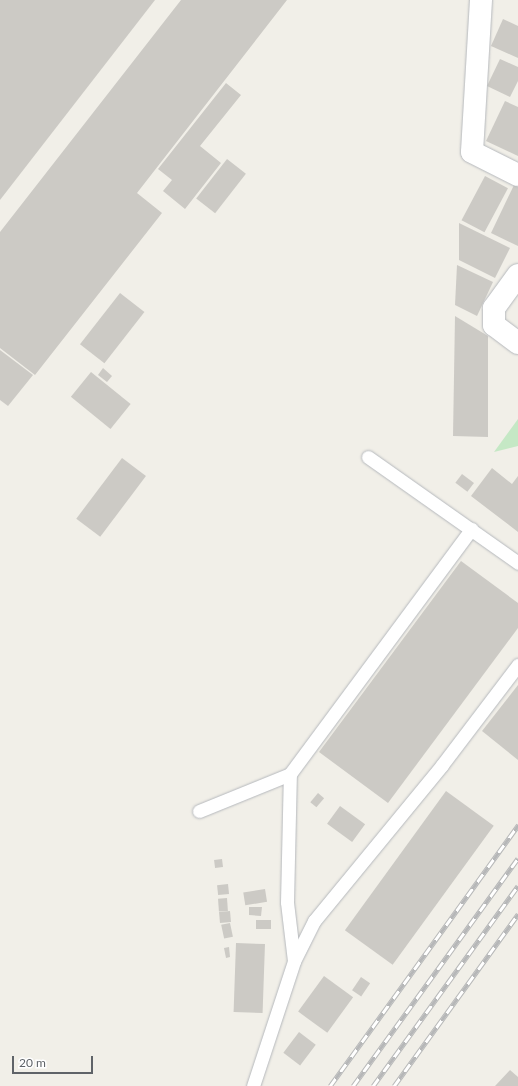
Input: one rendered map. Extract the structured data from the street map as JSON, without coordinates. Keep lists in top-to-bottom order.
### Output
{
  "scale_bar": "20 m"
}
